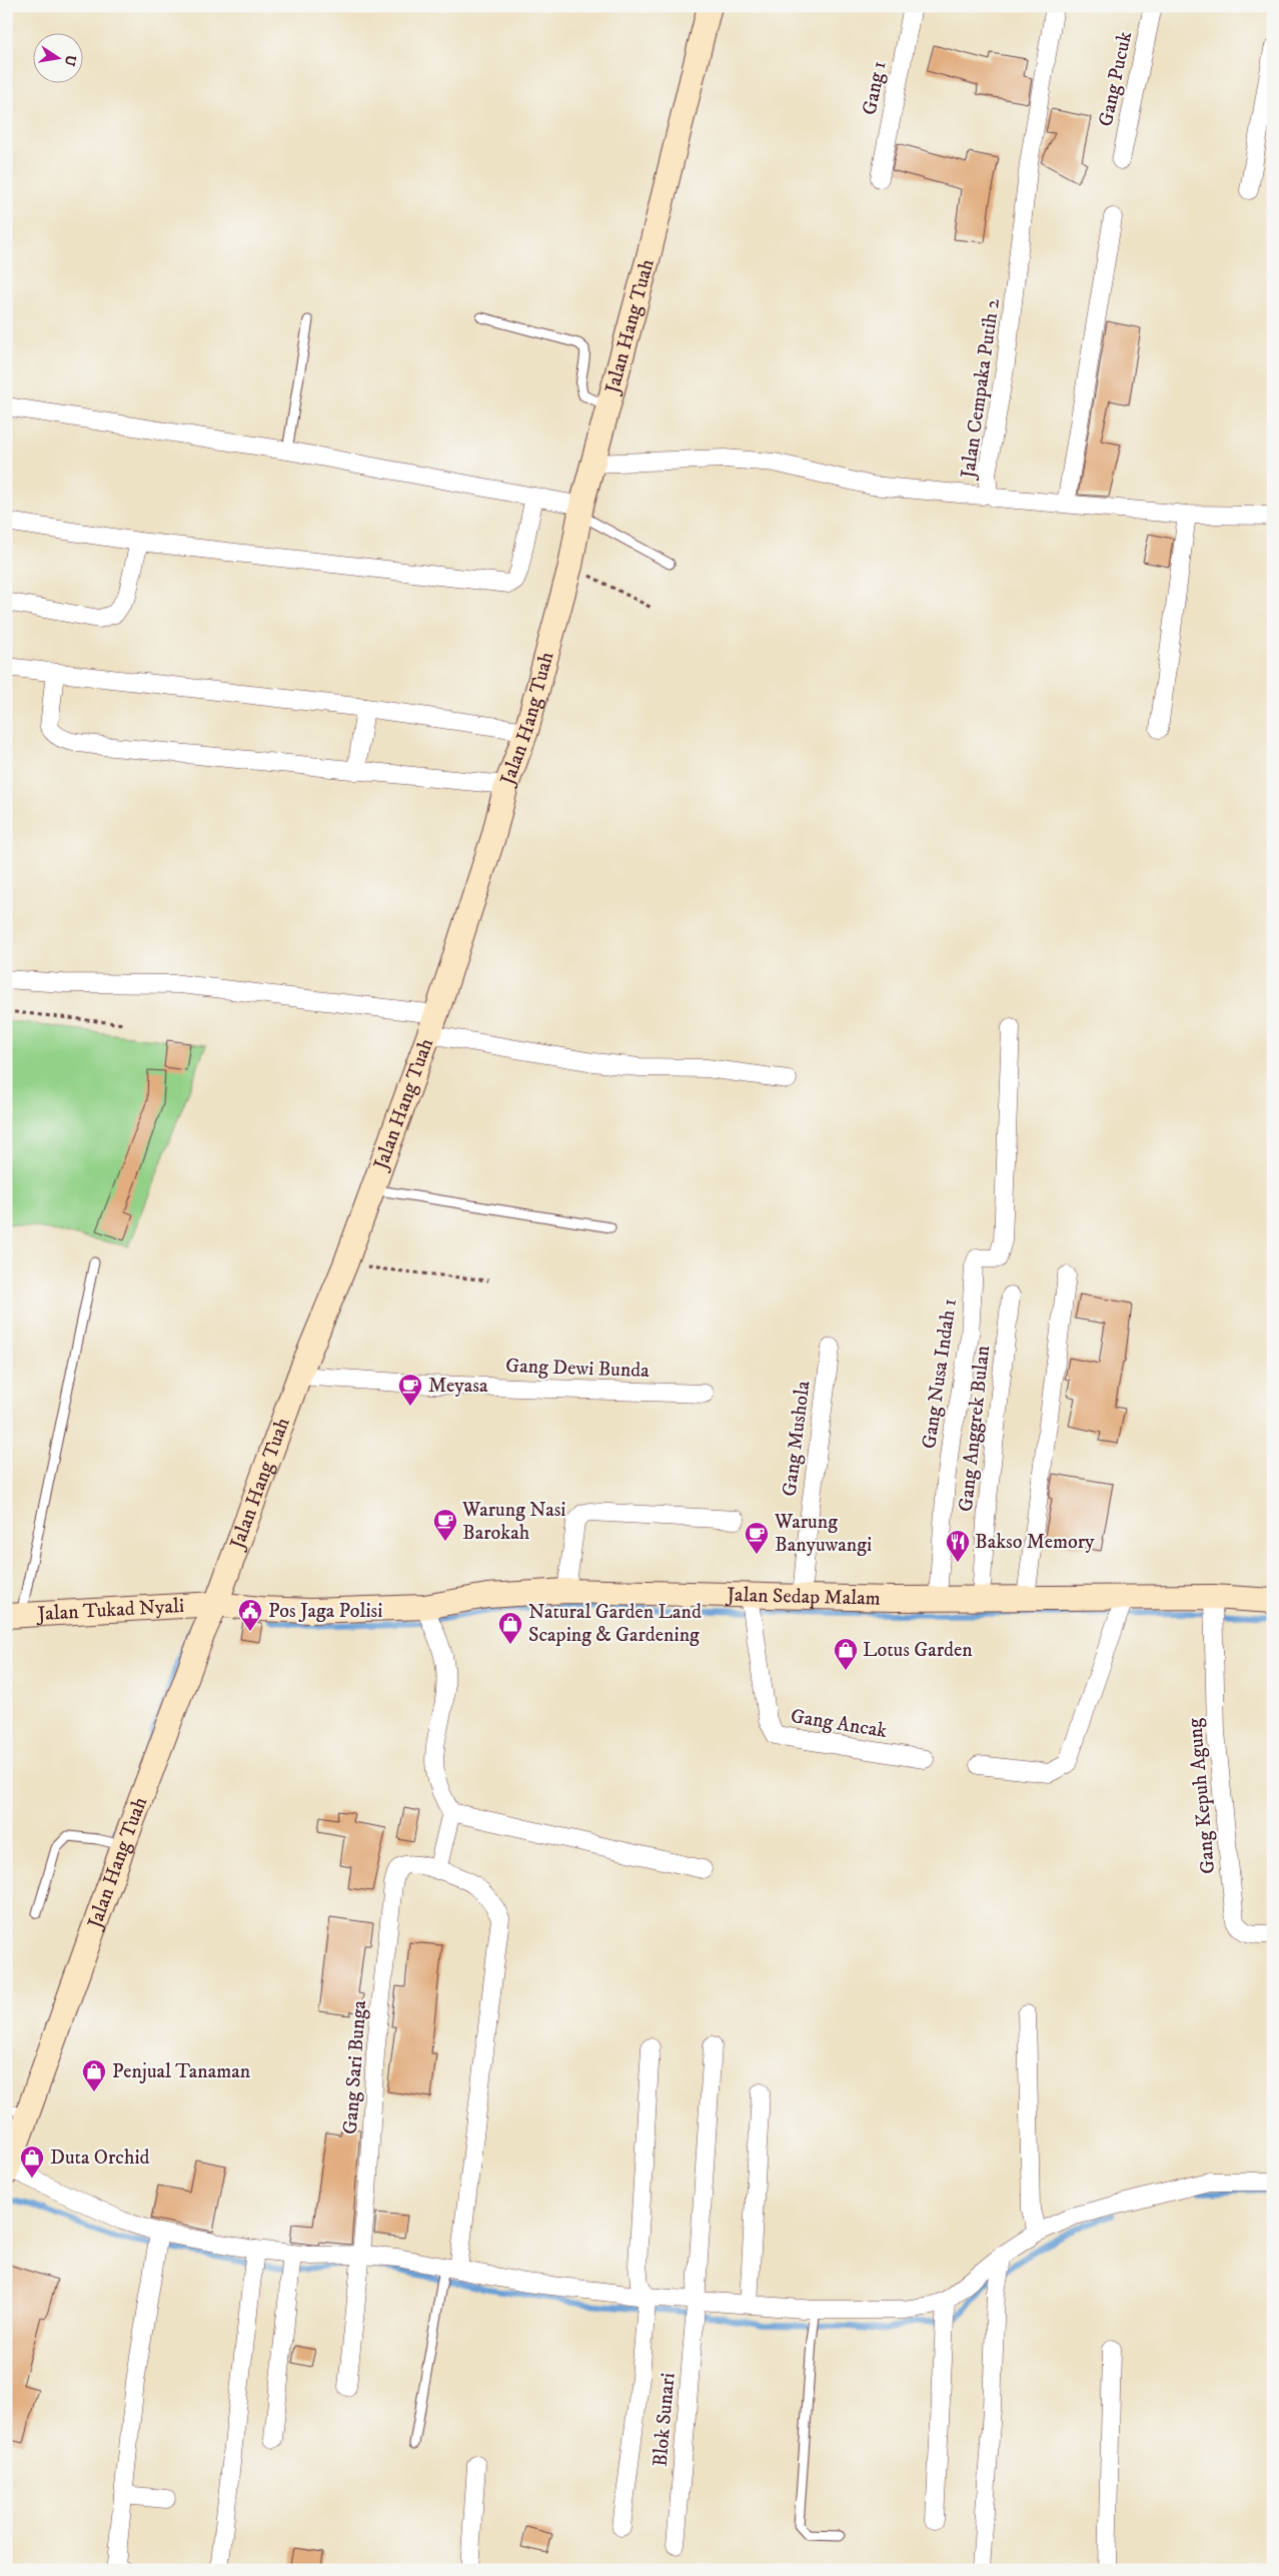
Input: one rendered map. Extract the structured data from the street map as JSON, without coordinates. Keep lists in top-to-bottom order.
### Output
{
  "streets": {
    "main road": ["Jalan Hang Tuah", "Jalan Sedap Malam", "Jalan Tukad Nyali"],
    "street": [
      "Gang Pucuk",
      "Gang 1",
      "Jalan Cempaka Putih 2",
      "Gang Dewi Bunda",
      "Gang Nusa Indah 1",
      "Gang Anggrek Bulan",
      "Gang Mushola",
      "Gang Ancak",
      "Gang Kepuh Agung",
      "Gang Sari Bunga",
      "Blok Sunari"
    ]
  },
  "crossings": [
    ["Jalan Hang Tuah", "Gang Dewi Bunda"],
    ["Jalan Hang Tuah", "Jalan Sedap Malam"],
    ["Jalan Hang Tuah", "Jalan Tukad Nyali"],
    ["Gang Nusa Indah 1", "Jalan Sedap Malam"],
    ["Gang Anggrek Bulan", "Jalan Sedap Malam"],
    ["Gang Mushola", "Jalan Sedap Malam"],
    ["Jalan Sedap Malam", "Jalan Tukad Nyali"],
    ["Jalan Sedap Malam", "Gang Ancak"],
    ["Jalan Sedap Malam", "Gang Kepuh Agung"]
  ],
  "places": {
    "cafe": ["Meyasa", "Warung Nasi Barokah", "Warung Banyuwangi"],
    "restaurant": ["Bakso Memory"],
    "public building": ["Pos Jaga Polisi"],
    "shop": [
      "Natural Garden Land Scaping & Gardening",
      "Lotus Garden",
      "Penjual Tanaman",
      "Duta Orchid"
    ]
  },
  "north": "right"
}
